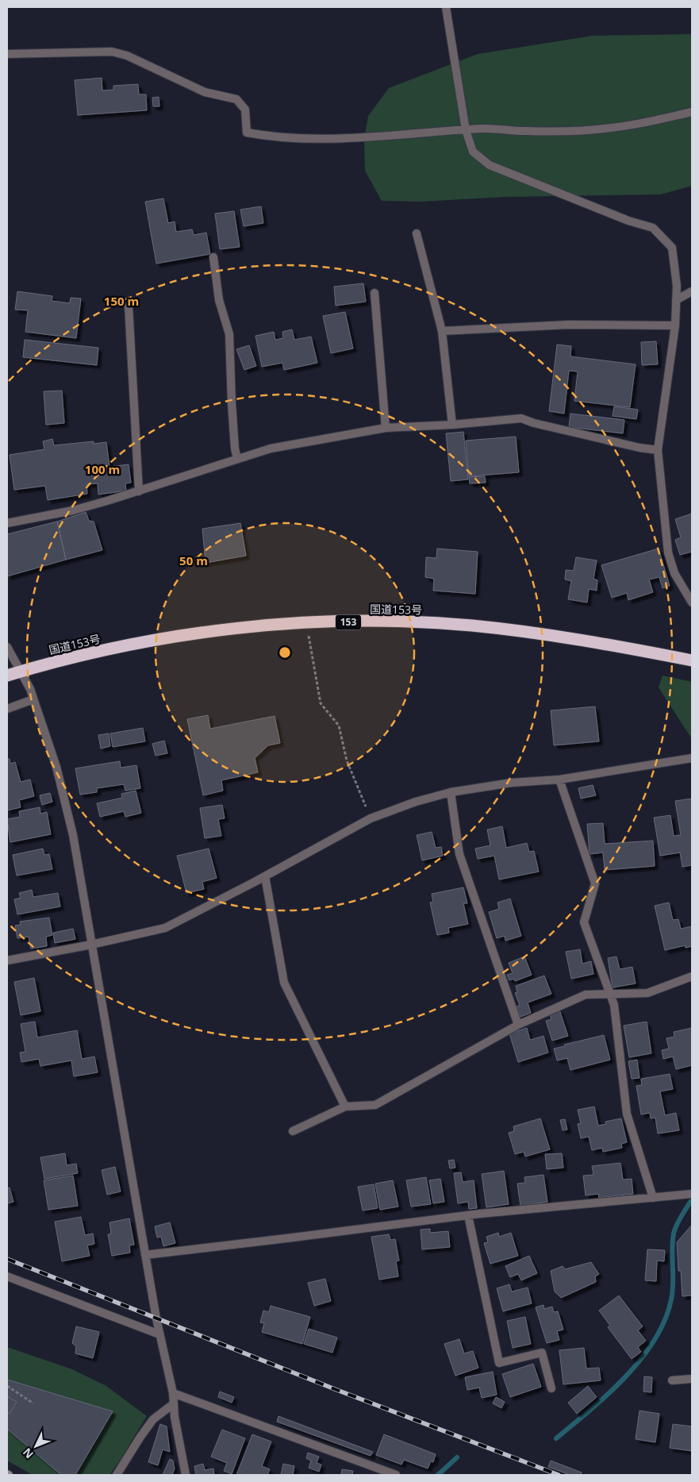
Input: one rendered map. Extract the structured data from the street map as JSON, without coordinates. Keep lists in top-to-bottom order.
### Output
{
  "streets": {
    "highway": ["国道153号", "153"]
  },
  "north": "bottom left",
  "rings": ["150 m", "100 m", "50 m"]
}
